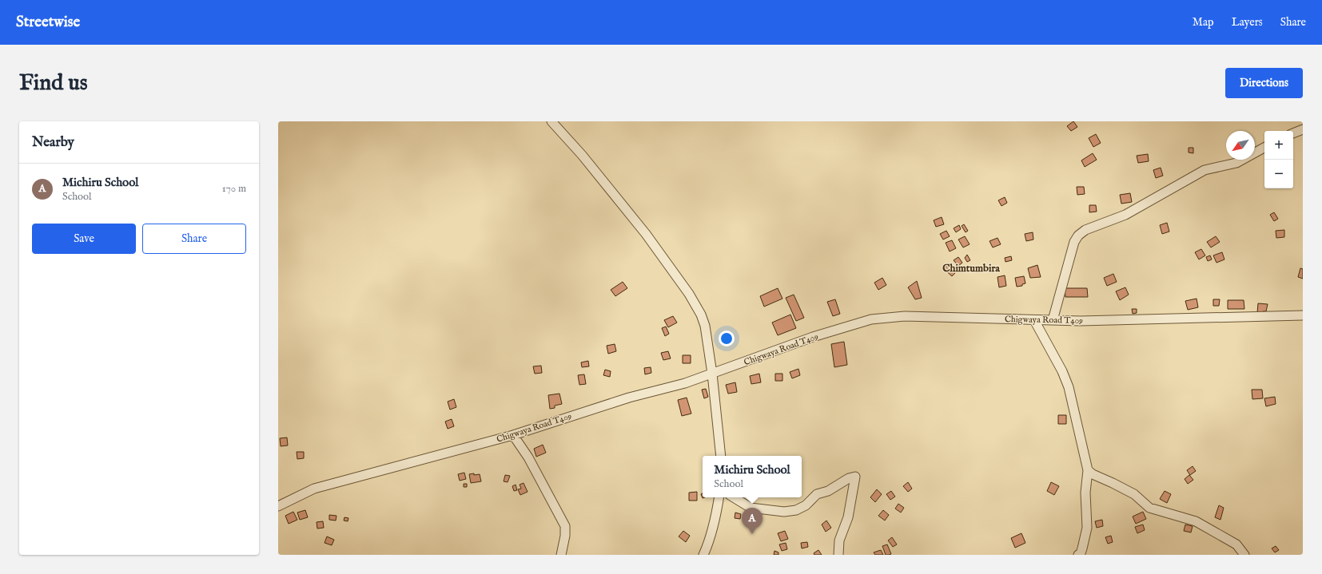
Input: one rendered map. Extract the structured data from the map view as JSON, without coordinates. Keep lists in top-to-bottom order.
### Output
{
  "streets": {
    "street": ["Chigwaya Road T409"]
  },
  "districts": ["Chimtumbira"],
  "north": "bottom left",
  "page": {
    "header": "Streetwise",
    "nav": ["Map", "Layers", "Share"],
    "buttons": [
      "Directions",
      ["Save", "Share"]
    ],
    "title": "Find us",
    "heading": "Nearby",
    "map_buttons": ["+", "−"],
    "list": [
      {
        "mark": "A",
        "name": "Michiru School",
        "note": "School",
        "value": "170 m"
      }
    ],
    "popup": ["Michiru School", "School"],
    "pins": "A"
  }
}
